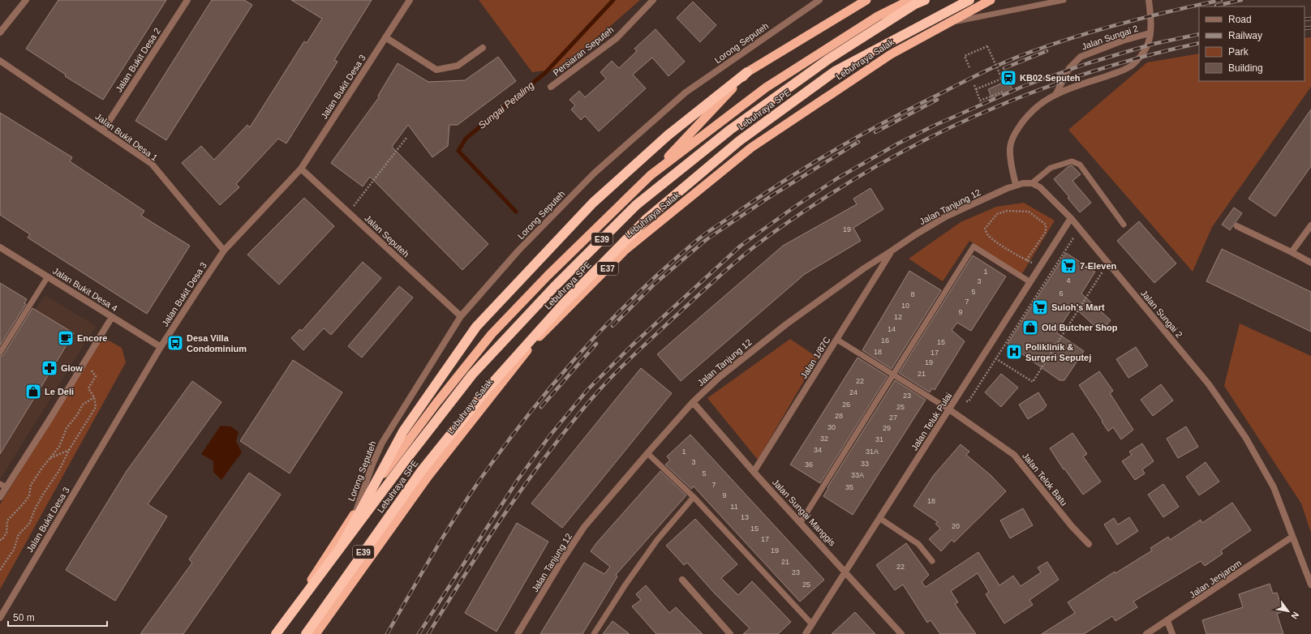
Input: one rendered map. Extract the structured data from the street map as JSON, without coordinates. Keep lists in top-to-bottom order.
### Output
{
  "streets": {
    "highway": [
      "Lebuhraya Salak",
      "Lebuhraya SPE",
      "E39",
      "E37"
    ],
    "street": [
      "Jalan Sungai 2",
      "Lorong Seputeh",
      "Persiaran Seputeh",
      "Jalan Bukit Desa 2",
      "Jalan Bukit Desa 3",
      "Jalan Bukit Desa 1",
      "Jalan Tanjung 12",
      "Jalan Seputeh",
      "Jalan Bukit Desa 4",
      "Jalan 1/87C",
      "Jalan Teluk Pulai",
      "Jalan Telok Batu",
      "Jalan Sungai Manggis",
      "Jalan Jenjarom"
    ]
  },
  "crossings": [
    ["Jalan Sungai 2", "Jalan Tanjung 12"],
    ["Jalan Sungai 2", "Jalan Teluk Pulai"],
    ["Jalan Sungai 2", "Jalan Jenjarom"],
    ["Lorong Seputeh", "Jalan Seputeh"],
    ["Jalan Bukit Desa 2", "Jalan Bukit Desa 1"],
    ["Jalan Bukit Desa 3", "Jalan Bukit Desa 1"],
    ["Jalan Bukit Desa 3", "Jalan Seputeh"],
    ["Jalan Bukit Desa 3", "Jalan Bukit Desa 4"],
    ["Jalan Tanjung 12", "Jalan 1/87C"],
    ["Jalan Tanjung 12", "Jalan Sungai Manggis"],
    ["Jalan 1/87C", "Jalan Sungai Manggis"],
    ["Jalan Teluk Pulai", "Jalan Telok Batu"],
    ["Jalan Teluk Pulai", "Jalan Sungai Manggis"]
  ],
  "water": ["Sungai Petaling"],
  "places": {
    "station": ["KB02 Seputeh"],
    "supermarket": ["7-Eleven", "Suloh’s Mart"],
    "shop": ["Old Butcher Shop", "Le Deli"],
    "cafe": ["Encore"],
    "bus stop": ["Desa Villa Condominium"],
    "hospital": ["Poliklinik & Surgeri Seputej"],
    "pharmacy": ["Glow"]
  },
  "house_numbers": [
    "19",
    "1",
    "4",
    "3",
    "5",
    "6",
    "8",
    "7",
    "10",
    "9",
    "12",
    "14",
    "16",
    "15",
    "18",
    "17",
    "19",
    "21",
    "22",
    "24",
    "23",
    "26",
    "25",
    "28",
    "27",
    "30",
    "29",
    "32",
    "31",
    "34",
    "1",
    "31A",
    "3",
    "33",
    "36",
    "5",
    "33A",
    "7",
    "35",
    "9",
    "18",
    "11",
    "13",
    "20",
    "15",
    "17",
    "19",
    "21",
    "22",
    "23",
    "25"
  ],
  "legend": [
    "Road",
    "Railway",
    "Park",
    "Building"
  ],
  "scale_bar": "50 m",
  "north": "bottom right"
}
